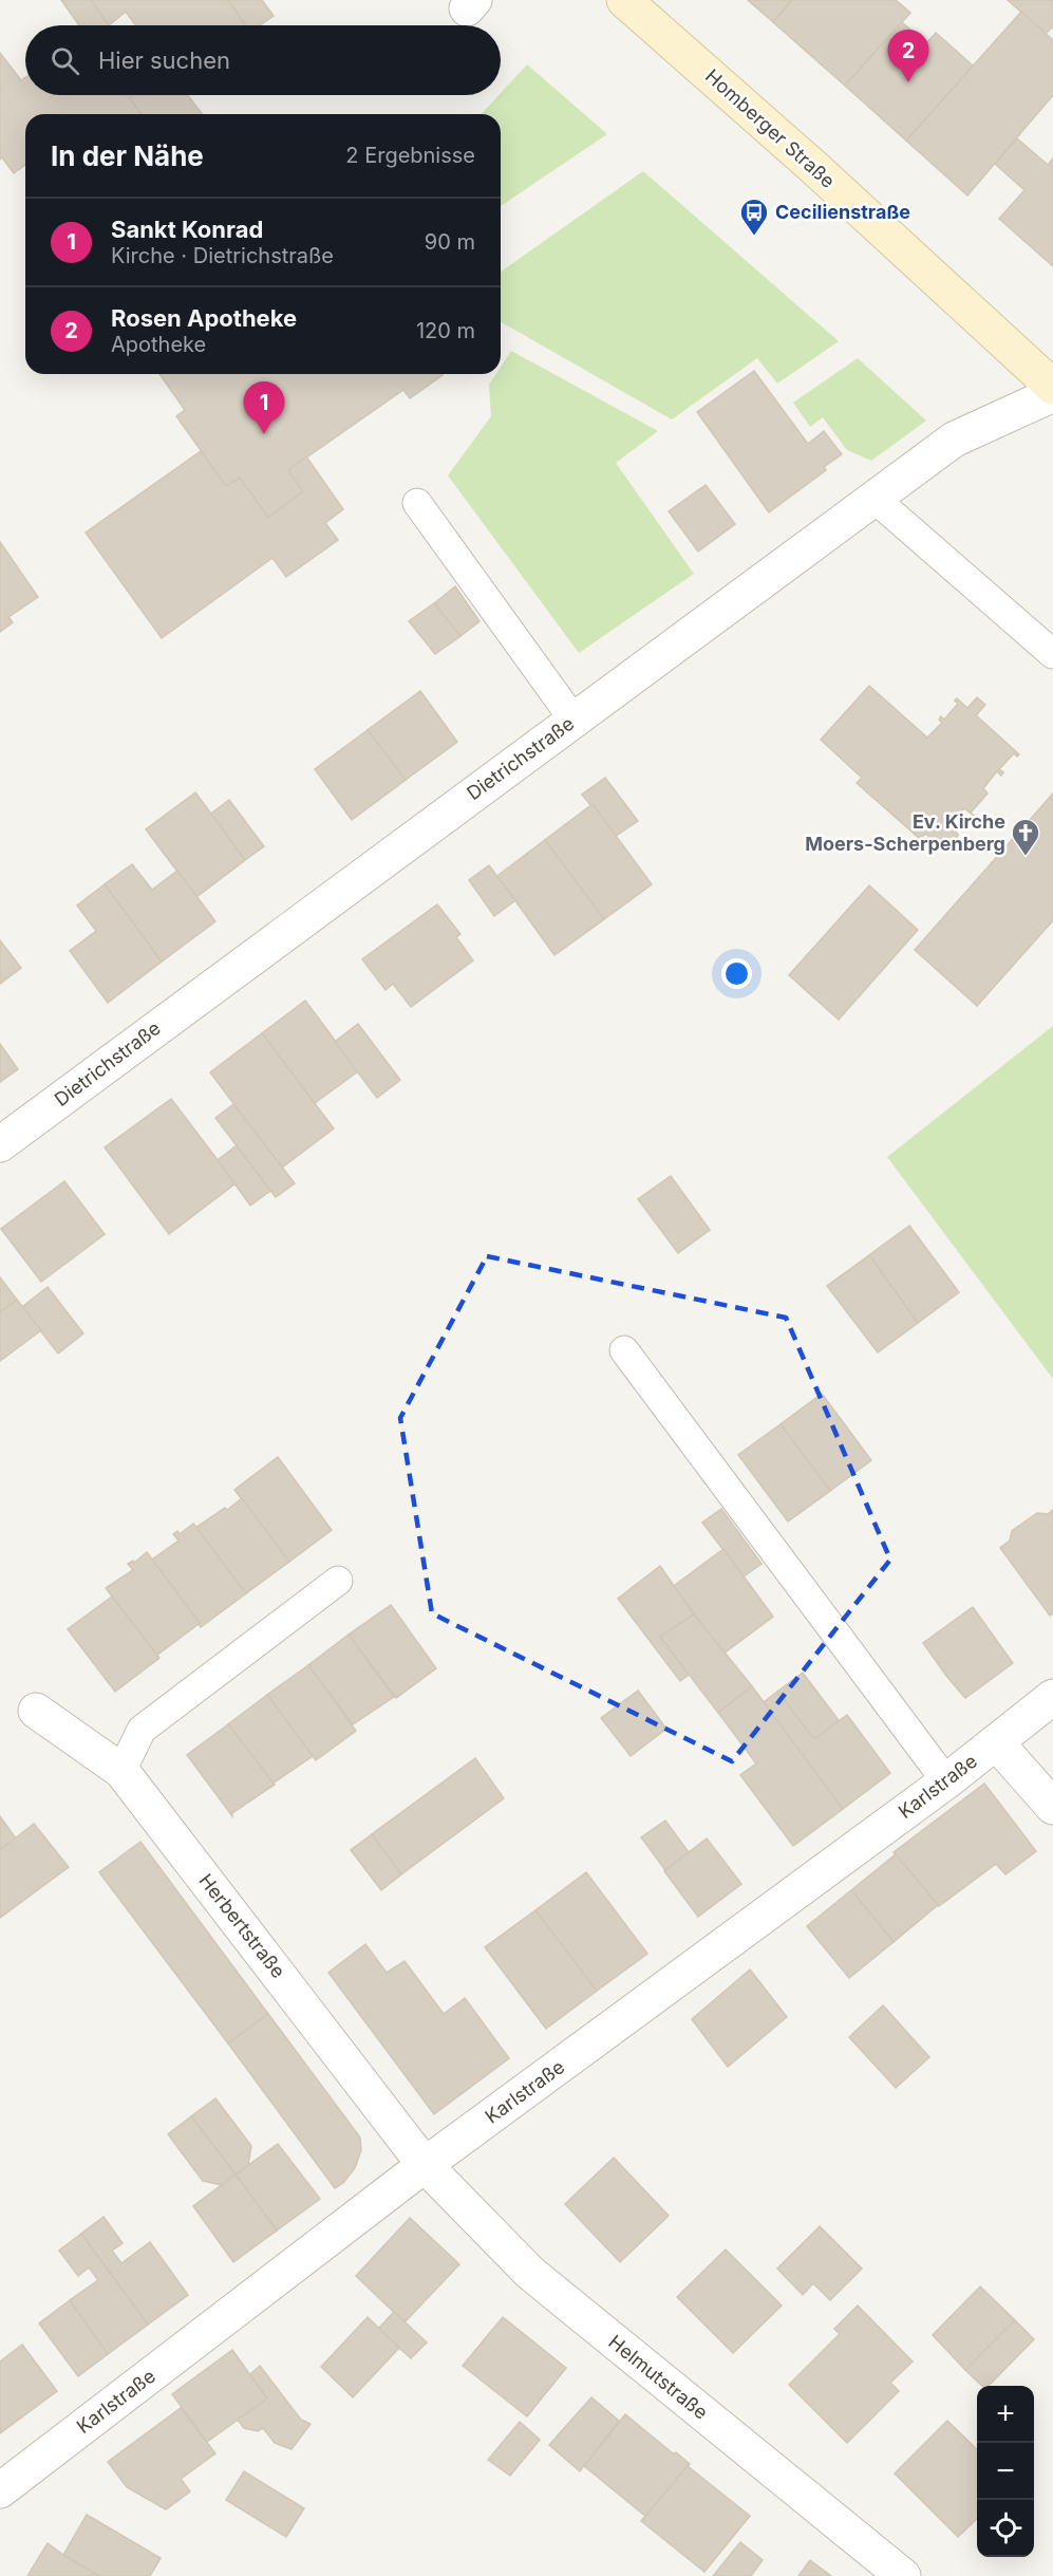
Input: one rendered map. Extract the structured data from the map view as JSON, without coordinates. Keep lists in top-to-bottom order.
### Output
{
  "streets": {
    "main road": ["Homberger Straße"],
    "street": [
      "Dietrichstraße",
      "Karlstraße",
      "Herbertstraße",
      "Helmutstraße"
    ]
  },
  "crossings": [
    ["Karlstraße", "Herbertstraße"],
    ["Karlstraße", "Helmutstraße"],
    ["Herbertstraße", "Helmutstraße"]
  ],
  "places": {
    "bus stop": ["Cecilienstraße"],
    "church": ["Ev. Kirche Moers-Scherpenberg"]
  },
  "page": {
    "search": "Hier suchen",
    "pins": ["2", "1"],
    "heading": ["In der Nähe", "2 Ergebnisse"],
    "list": [
      {
        "mark": "1",
        "name": "Sankt Konrad",
        "note": "Kirche · Dietrichstraße",
        "value": "90 m"
      },
      {
        "mark": "2",
        "name": "Rosen Apotheke",
        "note": "Apotheke",
        "value": "120 m"
      }
    ],
    "map_buttons": ["+", "−"]
  }
}
